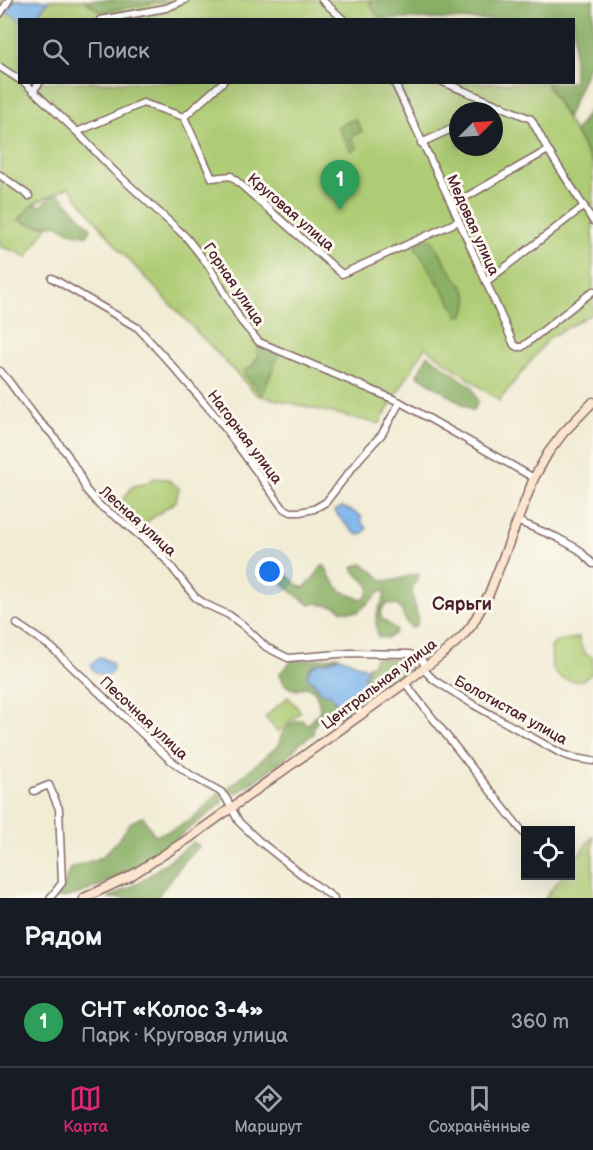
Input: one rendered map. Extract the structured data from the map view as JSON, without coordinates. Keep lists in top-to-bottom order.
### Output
{
  "streets": {
    "street": [
      "Круговая улица",
      "Медовая улица",
      "Горная улица",
      "Нагорная улица",
      "Лесная улица",
      "Центральная улица",
      "Болотистая улица",
      "Песочная улица"
    ]
  },
  "crossings": [
    ["Круговая улица", "Медовая улица"],
    ["Горная улица", "Нагорная улица"],
    ["Горная улица", "Центральная улица"],
    ["Лесная улица", "Центральная улица"],
    ["Лесная улица", "Болотистая улица"],
    ["Центральная улица", "Болотистая улица"],
    ["Центральная улица", "Песочная улица"]
  ],
  "districts": ["Сярьги"],
  "north": "top right",
  "page": {
    "search": "Поиск",
    "pins": "1",
    "heading": "Рядом",
    "list": [
      {
        "mark": "1",
        "name": "СНТ «Колос 3-4»",
        "note": "Парк · Круговая улица",
        "value": "360 m"
      }
    ],
    "nav": ["Карта", "Маршрут", "Сохранённые"]
  }
}
